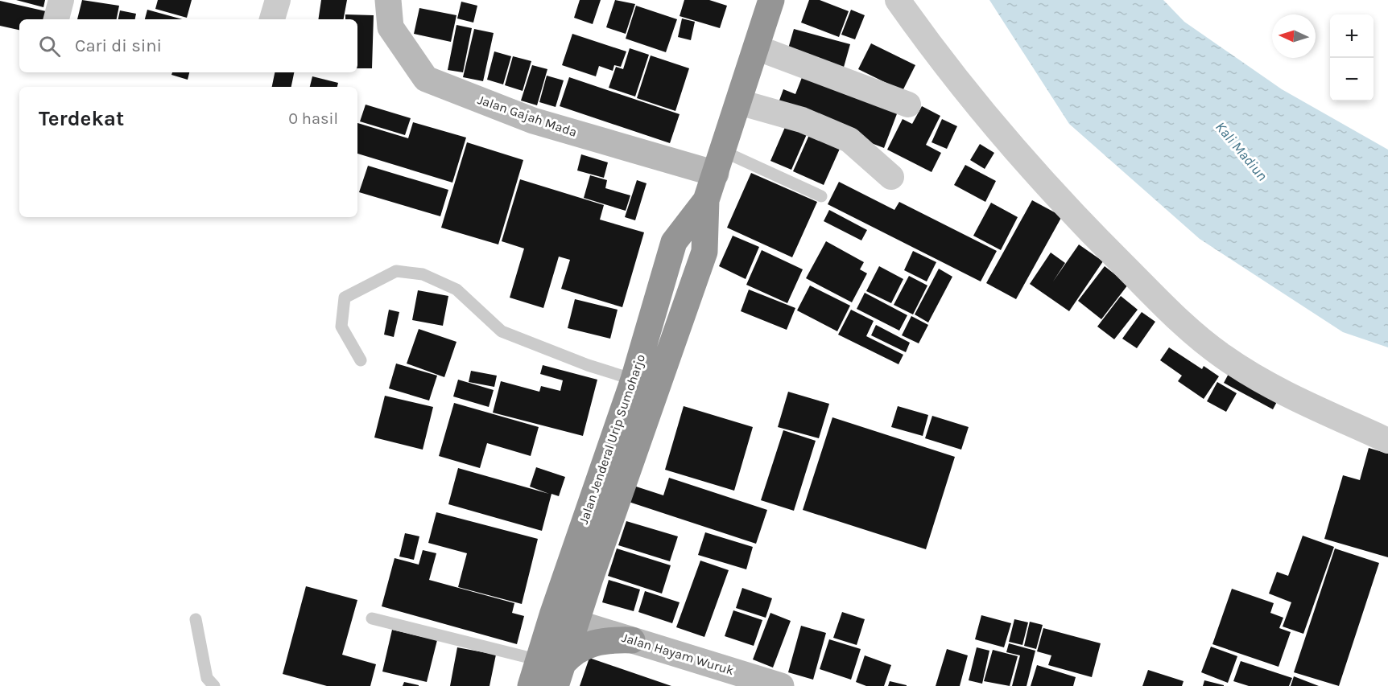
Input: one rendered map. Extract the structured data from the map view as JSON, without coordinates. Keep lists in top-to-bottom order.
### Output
{
  "streets": {
    "highway": ["Jalan Jenderal Urip Sumoharjo"],
    "street": ["Jalan Gajah Mada", "Jalan Hayam Wuruk"]
  },
  "crossings": [
    ["Jalan Gajah Mada", "Jalan Jenderal Urip Sumoharjo"],
    ["Jalan Jenderal Urip Sumoharjo", "Jalan Hayam Wuruk"]
  ],
  "water": ["Kali Madiun"],
  "north": "left",
  "page": {
    "map_buttons": ["+", "−"],
    "search": "Cari di sini",
    "heading": ["Terdekat", "0 hasil"]
  }
}
